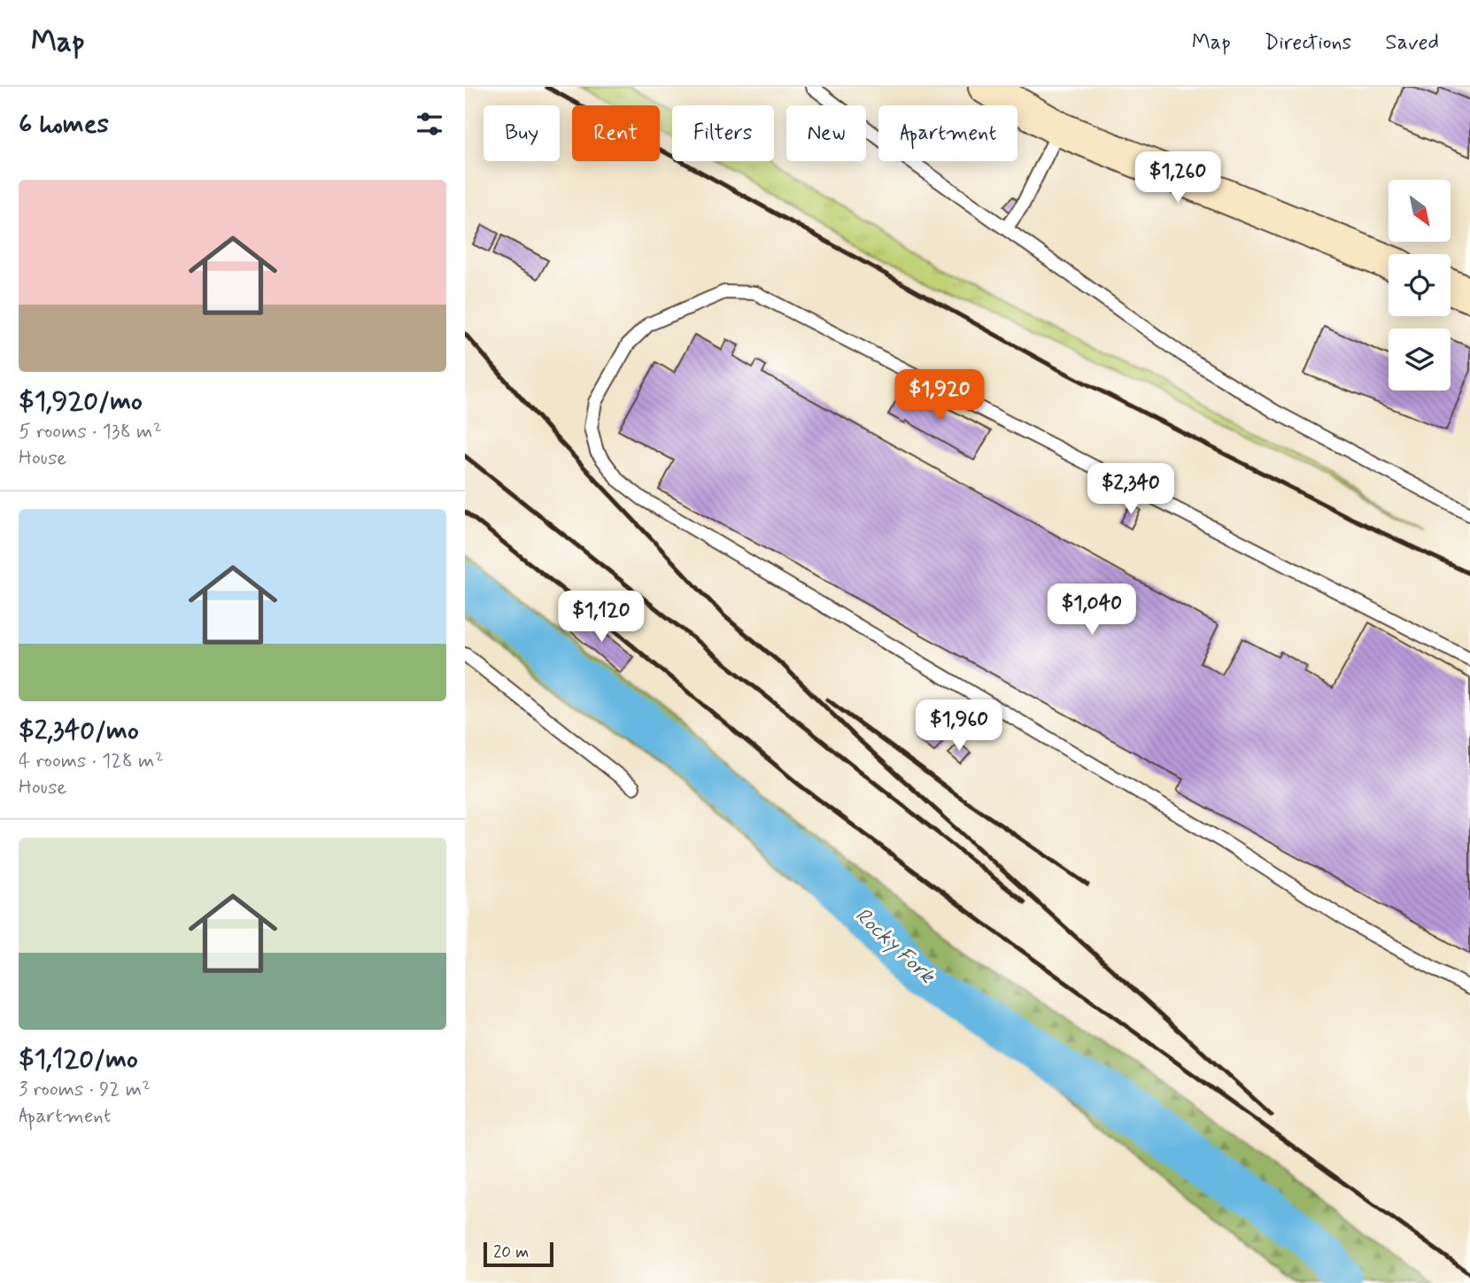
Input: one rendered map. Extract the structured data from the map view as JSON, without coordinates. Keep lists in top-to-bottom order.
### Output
{
  "water": ["Rocky Fork"],
  "scale_bar": "20 m",
  "north": "bottom right",
  "page": {
    "header": "Map",
    "nav": ["Map", "Directions", "Saved"],
    "heading": "6 homes",
    "chip": [
      "Buy",
      "Rent",
      "Filters",
      "New",
      "Apartment"
    ],
    "price": [
      "$1,260",
      "$1,920",
      "$2,340",
      "$1,040",
      "$1,120",
      "$1,960"
    ],
    "list": [
      {
        "name": "$1,920/mo",
        "note": "5 rooms · 138 m² · House"
      },
      {
        "name": "$2,340/mo",
        "note": "4 rooms · 128 m² · House"
      },
      {
        "name": "$1,120/mo",
        "note": "3 rooms · 92 m² · Apartment"
      }
    ],
    "scale": "20 m"
  }
}
